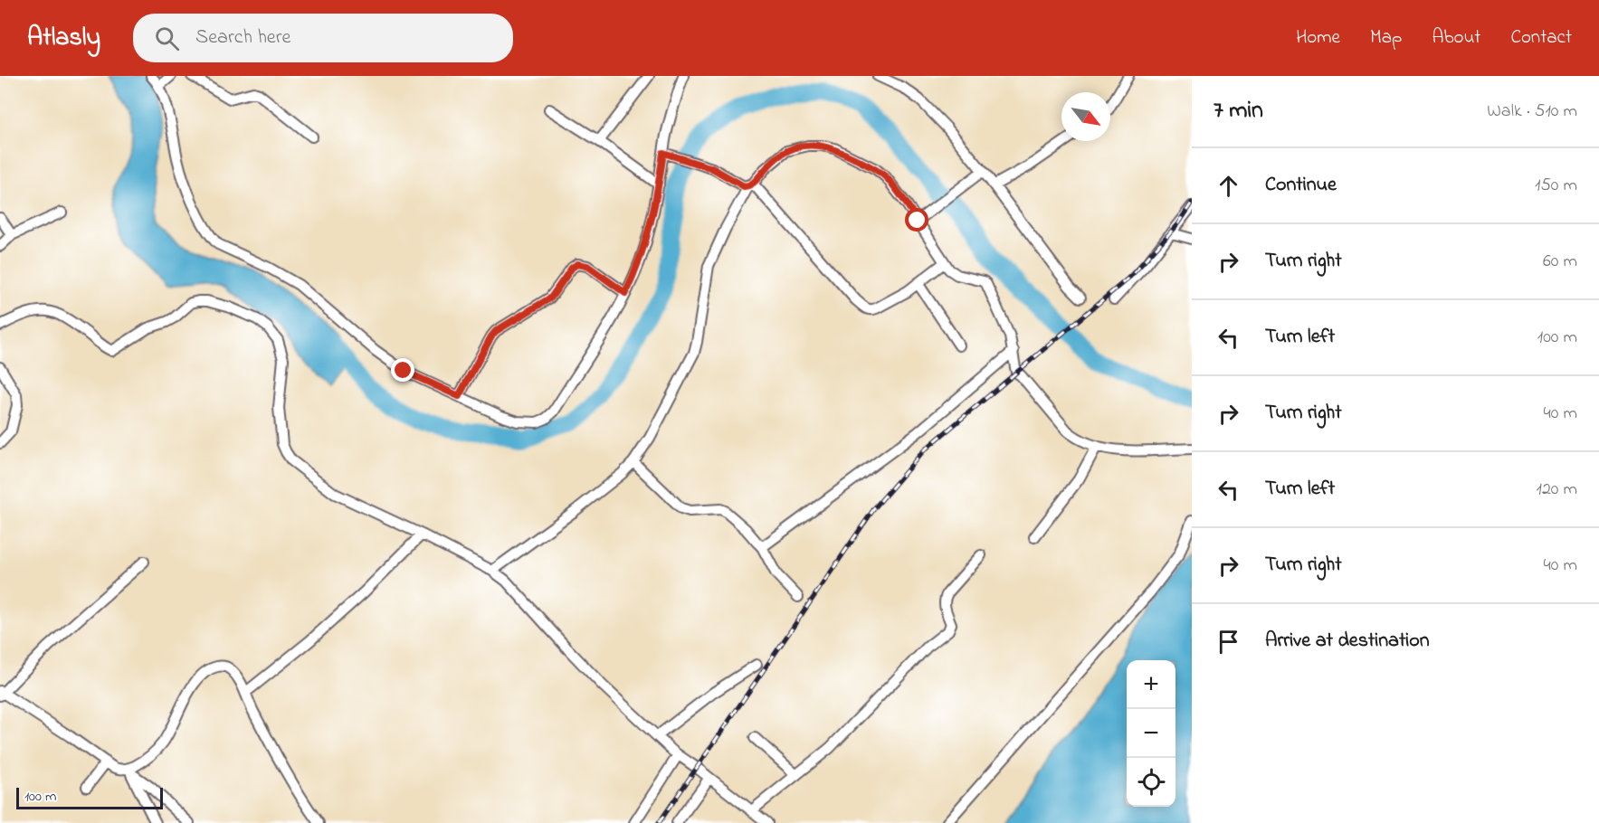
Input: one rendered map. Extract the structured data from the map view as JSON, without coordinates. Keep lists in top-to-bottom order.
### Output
{
  "scale_bar": "100 m",
  "north": "bottom right",
  "page": {
    "header": "Atlasly",
    "search": "Search here",
    "nav": [
      "Home",
      "Map",
      "About",
      "Contact"
    ],
    "heading": ["7 min", "Walk · 510 m"],
    "list": [
      ["Continue", "150 m"],
      ["Turn right", "60 m"],
      ["Turn left", "100 m"],
      ["Turn right", "40 m"],
      ["Turn left", "120 m"],
      ["Turn right", "40 m"],
      "Arrive at destination"
    ],
    "map_buttons": ["+", "−"],
    "scale": "100 m"
  }
}
